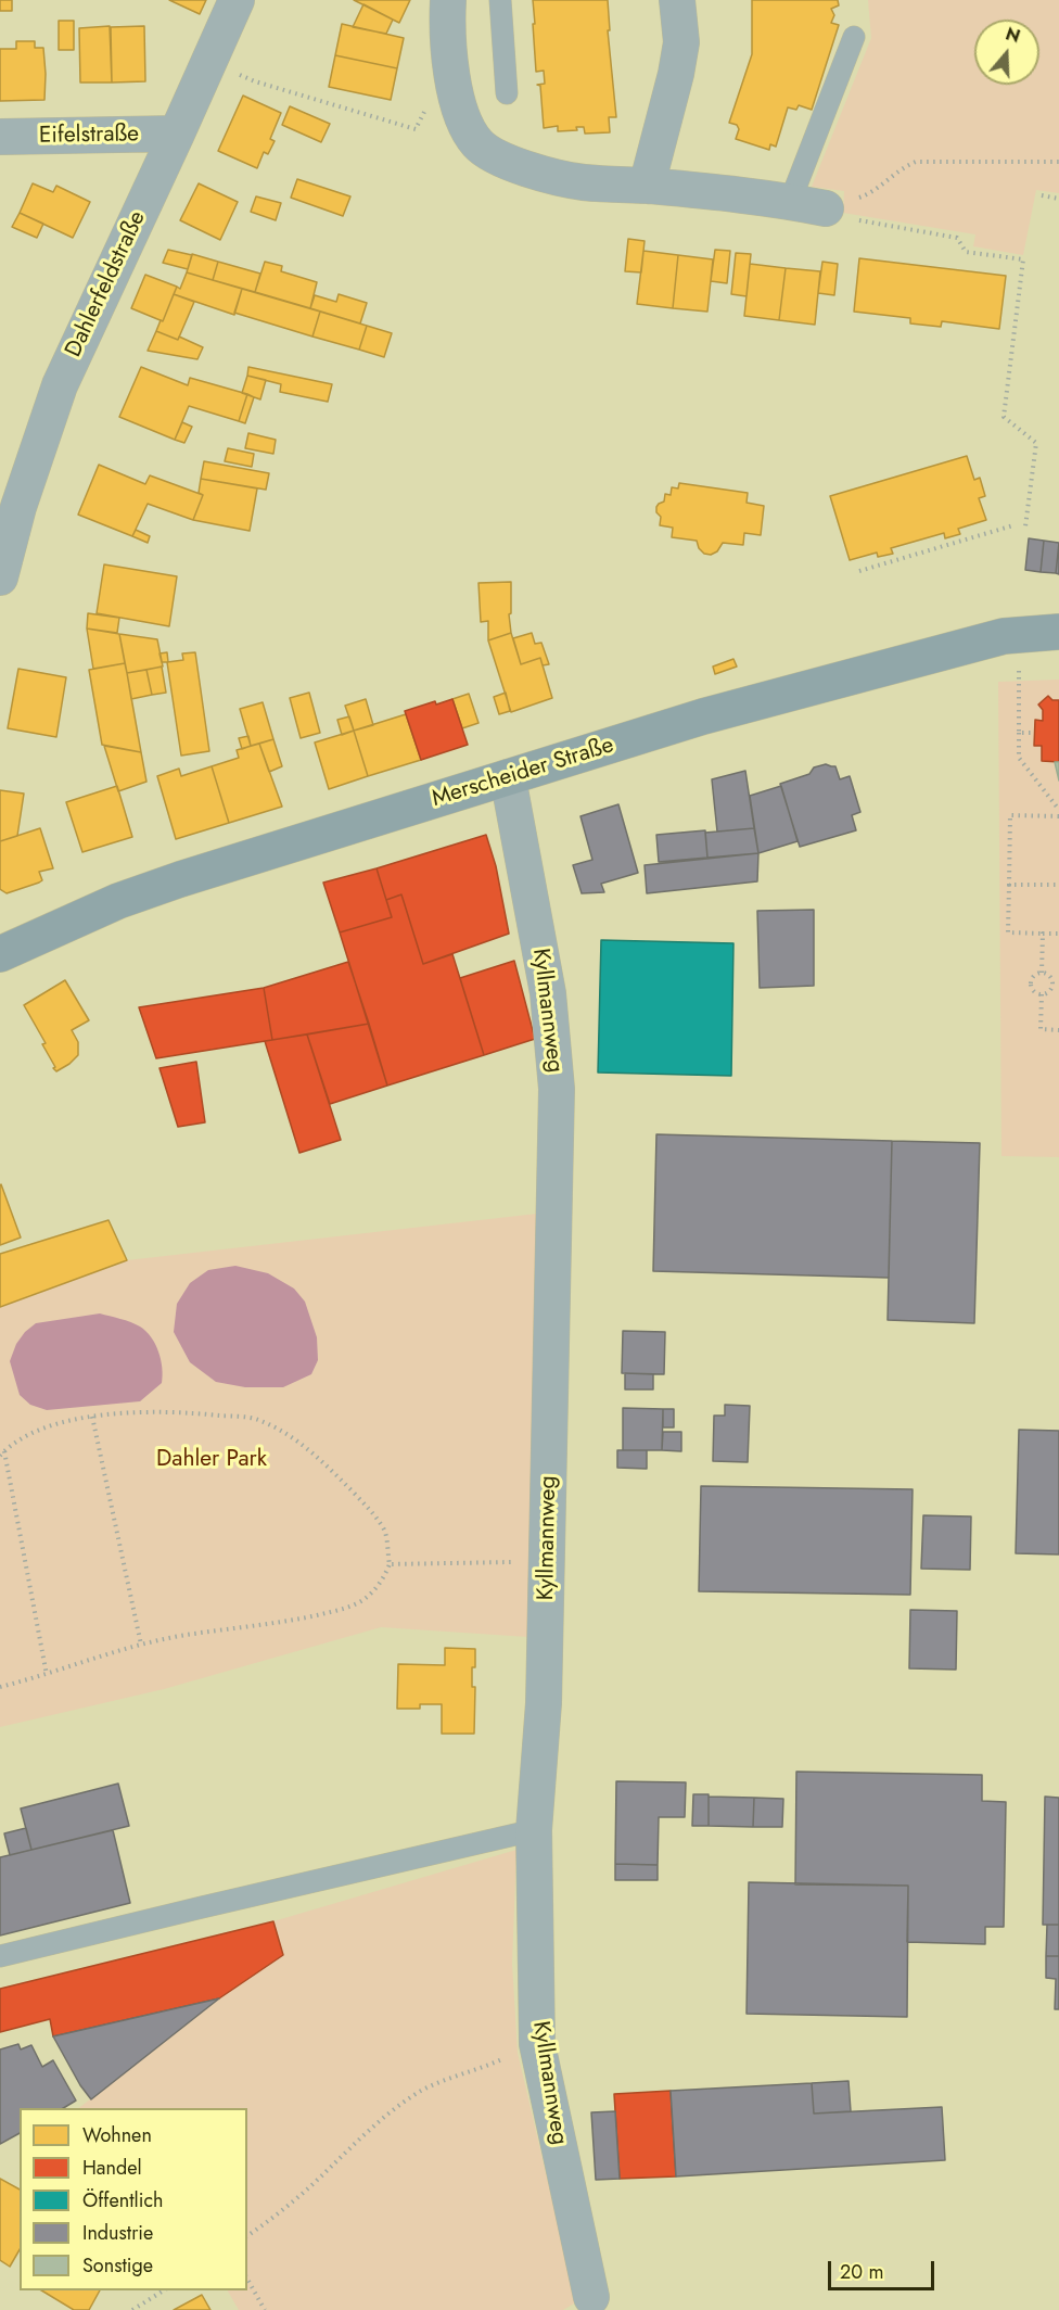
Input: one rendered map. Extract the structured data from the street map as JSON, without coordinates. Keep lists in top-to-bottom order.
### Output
{
  "streets": {
    "main road": ["Merscheider Straße"],
    "street": ["Eifelstraße", "Dahlerfeldstraße", "Kyllmannweg"]
  },
  "crossings": [
    ["Eifelstraße", "Dahlerfeldstraße"],
    ["Merscheider Straße", "Kyllmannweg"]
  ],
  "parks": ["Dahler Park"],
  "legend": [
    "Wohnen",
    "Handel",
    "Öffentlich",
    "Industrie",
    "Sonstige"
  ],
  "scale_bar": "20 m",
  "north": "top"
}
